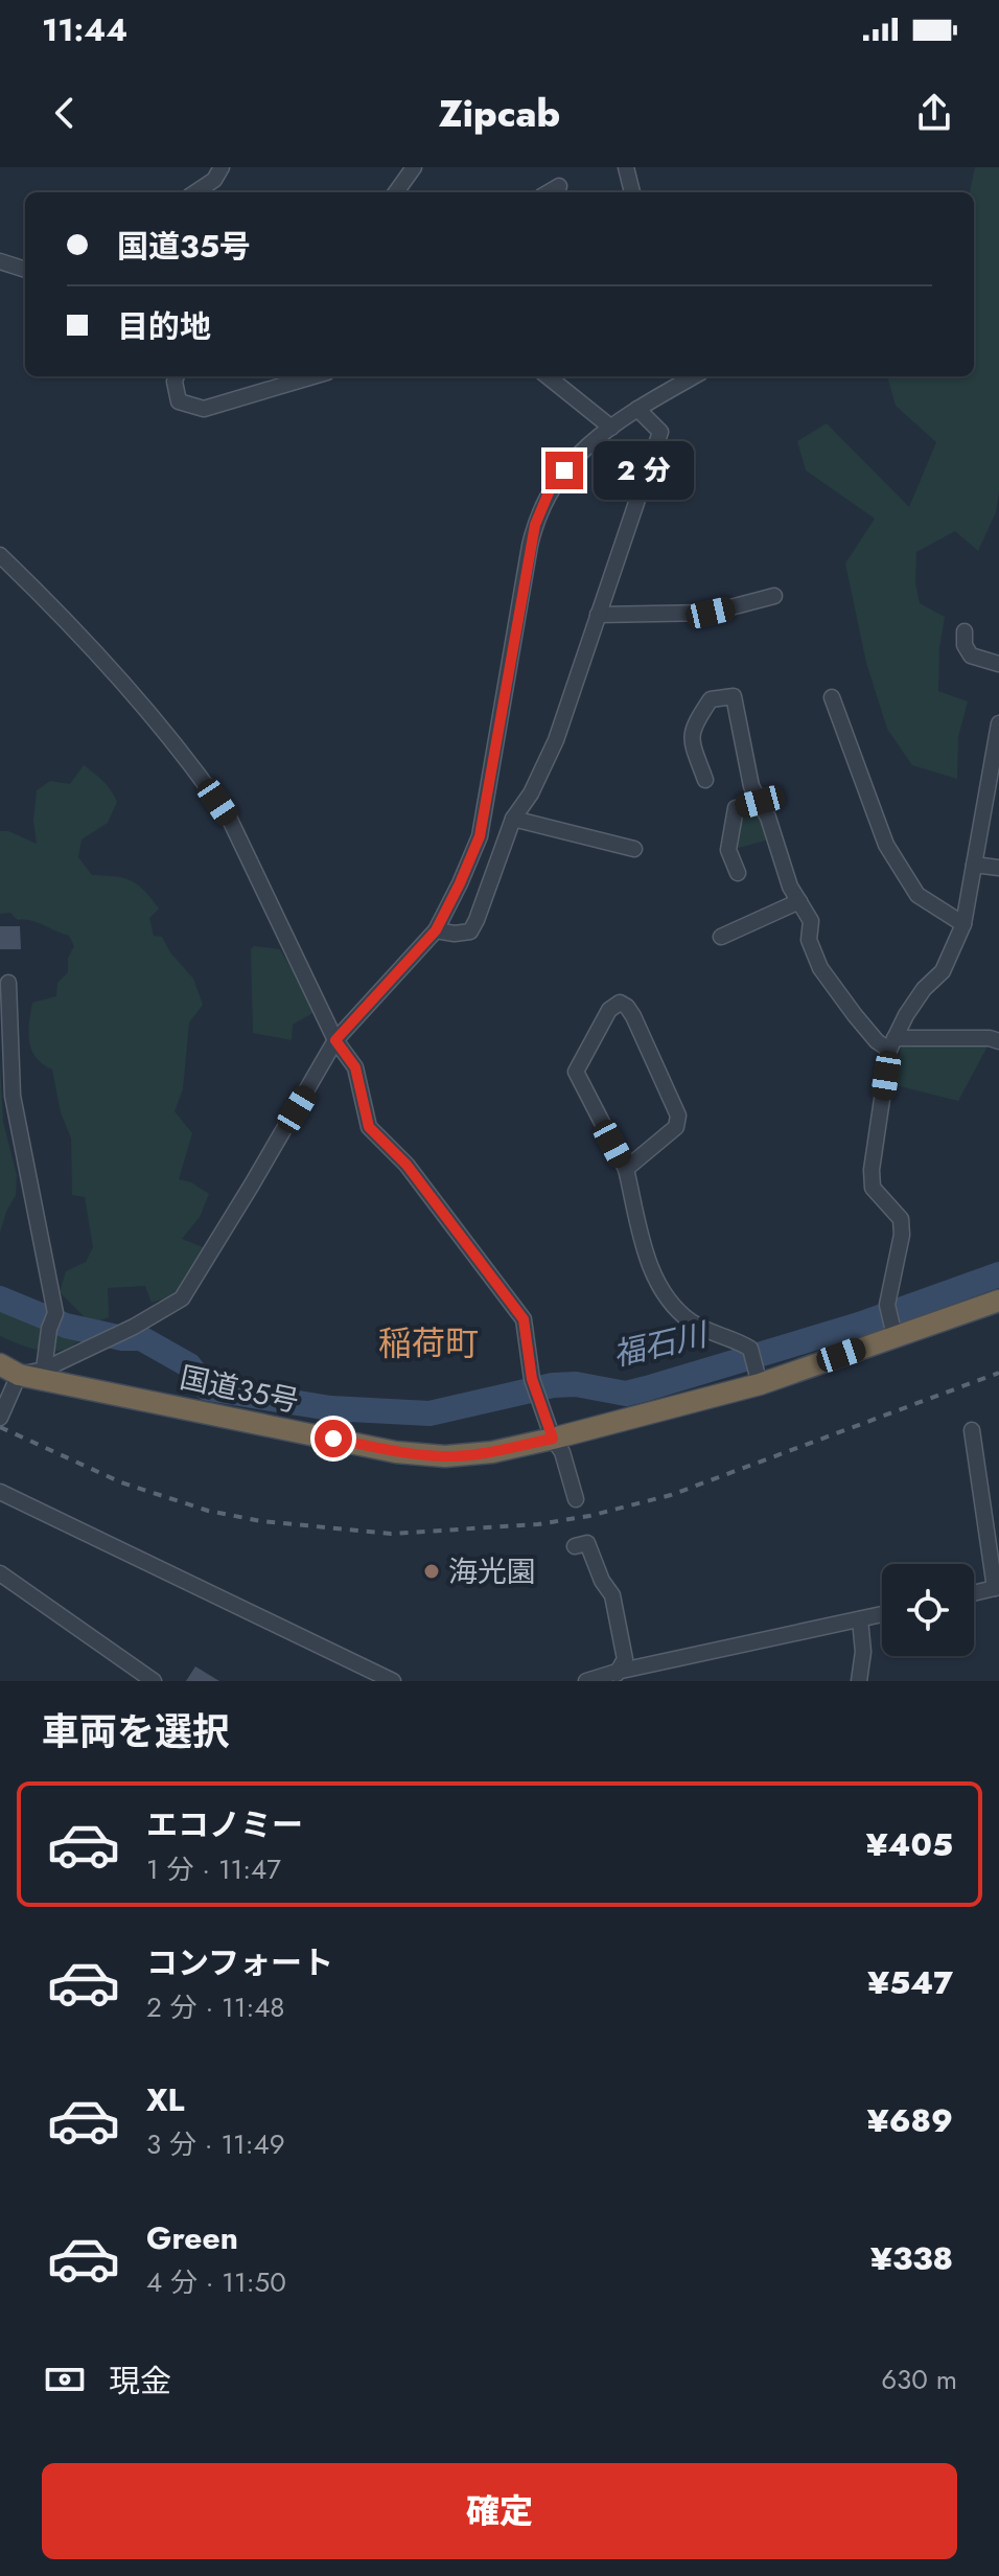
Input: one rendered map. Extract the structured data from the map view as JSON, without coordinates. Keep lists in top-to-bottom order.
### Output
{
  "streets": {
    "highway": ["国道35号"]
  },
  "districts": ["稲荷町"],
  "water": ["福石川"],
  "places": ["海光園"],
  "page": {
    "status": "11:44",
    "header": "Zipcab",
    "banner": ["国道35号", "目的地"],
    "bubble": "2 分",
    "heading": "車両を選択",
    "list": [
      {
        "name": "エコノミー",
        "note": "1 分 · 11:47",
        "value": "¥405"
      },
      {
        "name": "コンフォート",
        "note": "2 分 · 11:48",
        "value": "¥547"
      },
      {
        "name": "XL",
        "note": "3 分 · 11:49",
        "value": "¥689"
      },
      {
        "name": "Green",
        "note": "4 分 · 11:50",
        "value": "¥338"
      }
    ],
    "pay": ["現金", "630 m"],
    "buttons": "確定"
  }
}
